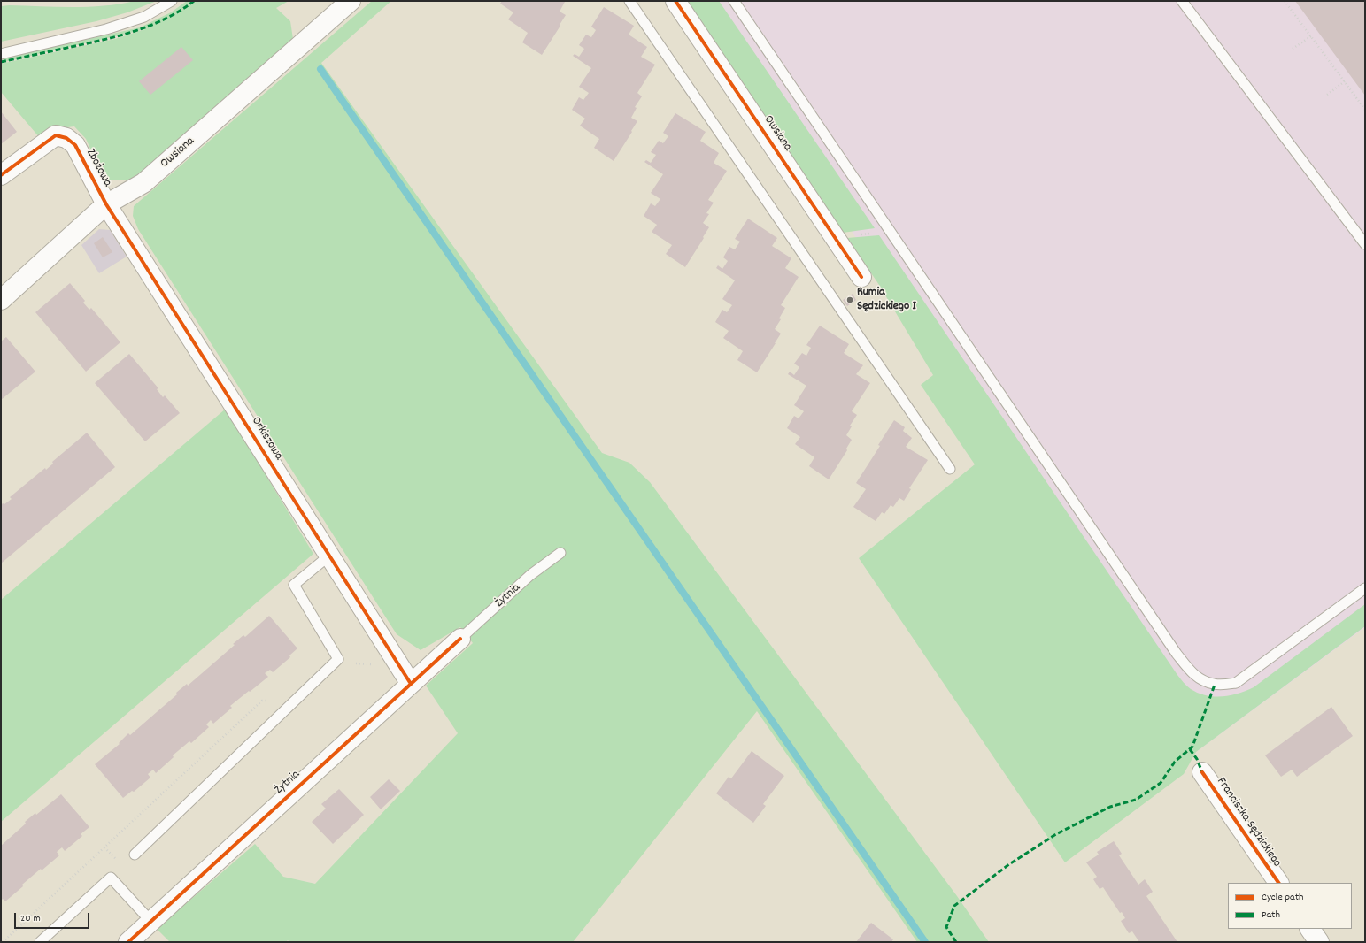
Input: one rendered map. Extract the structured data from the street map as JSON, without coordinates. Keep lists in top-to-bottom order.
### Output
{
  "streets": {
    "street": [
      "Owsiana",
      "Zbożowa",
      "Orkiszowa",
      "Żytnia",
      "Franciszka Sędzickiego"
    ]
  },
  "crossings": [
    ["Owsiana", "Zbożowa"],
    ["Owsiana", "Orkiszowa"],
    ["Zbożowa", "Orkiszowa"],
    ["Orkiszowa", "Żytnia"]
  ],
  "places": ["Rumia Sędzickiego I"],
  "legend": ["Cycle path", "Path"],
  "scale_bar": "20 m"
}
